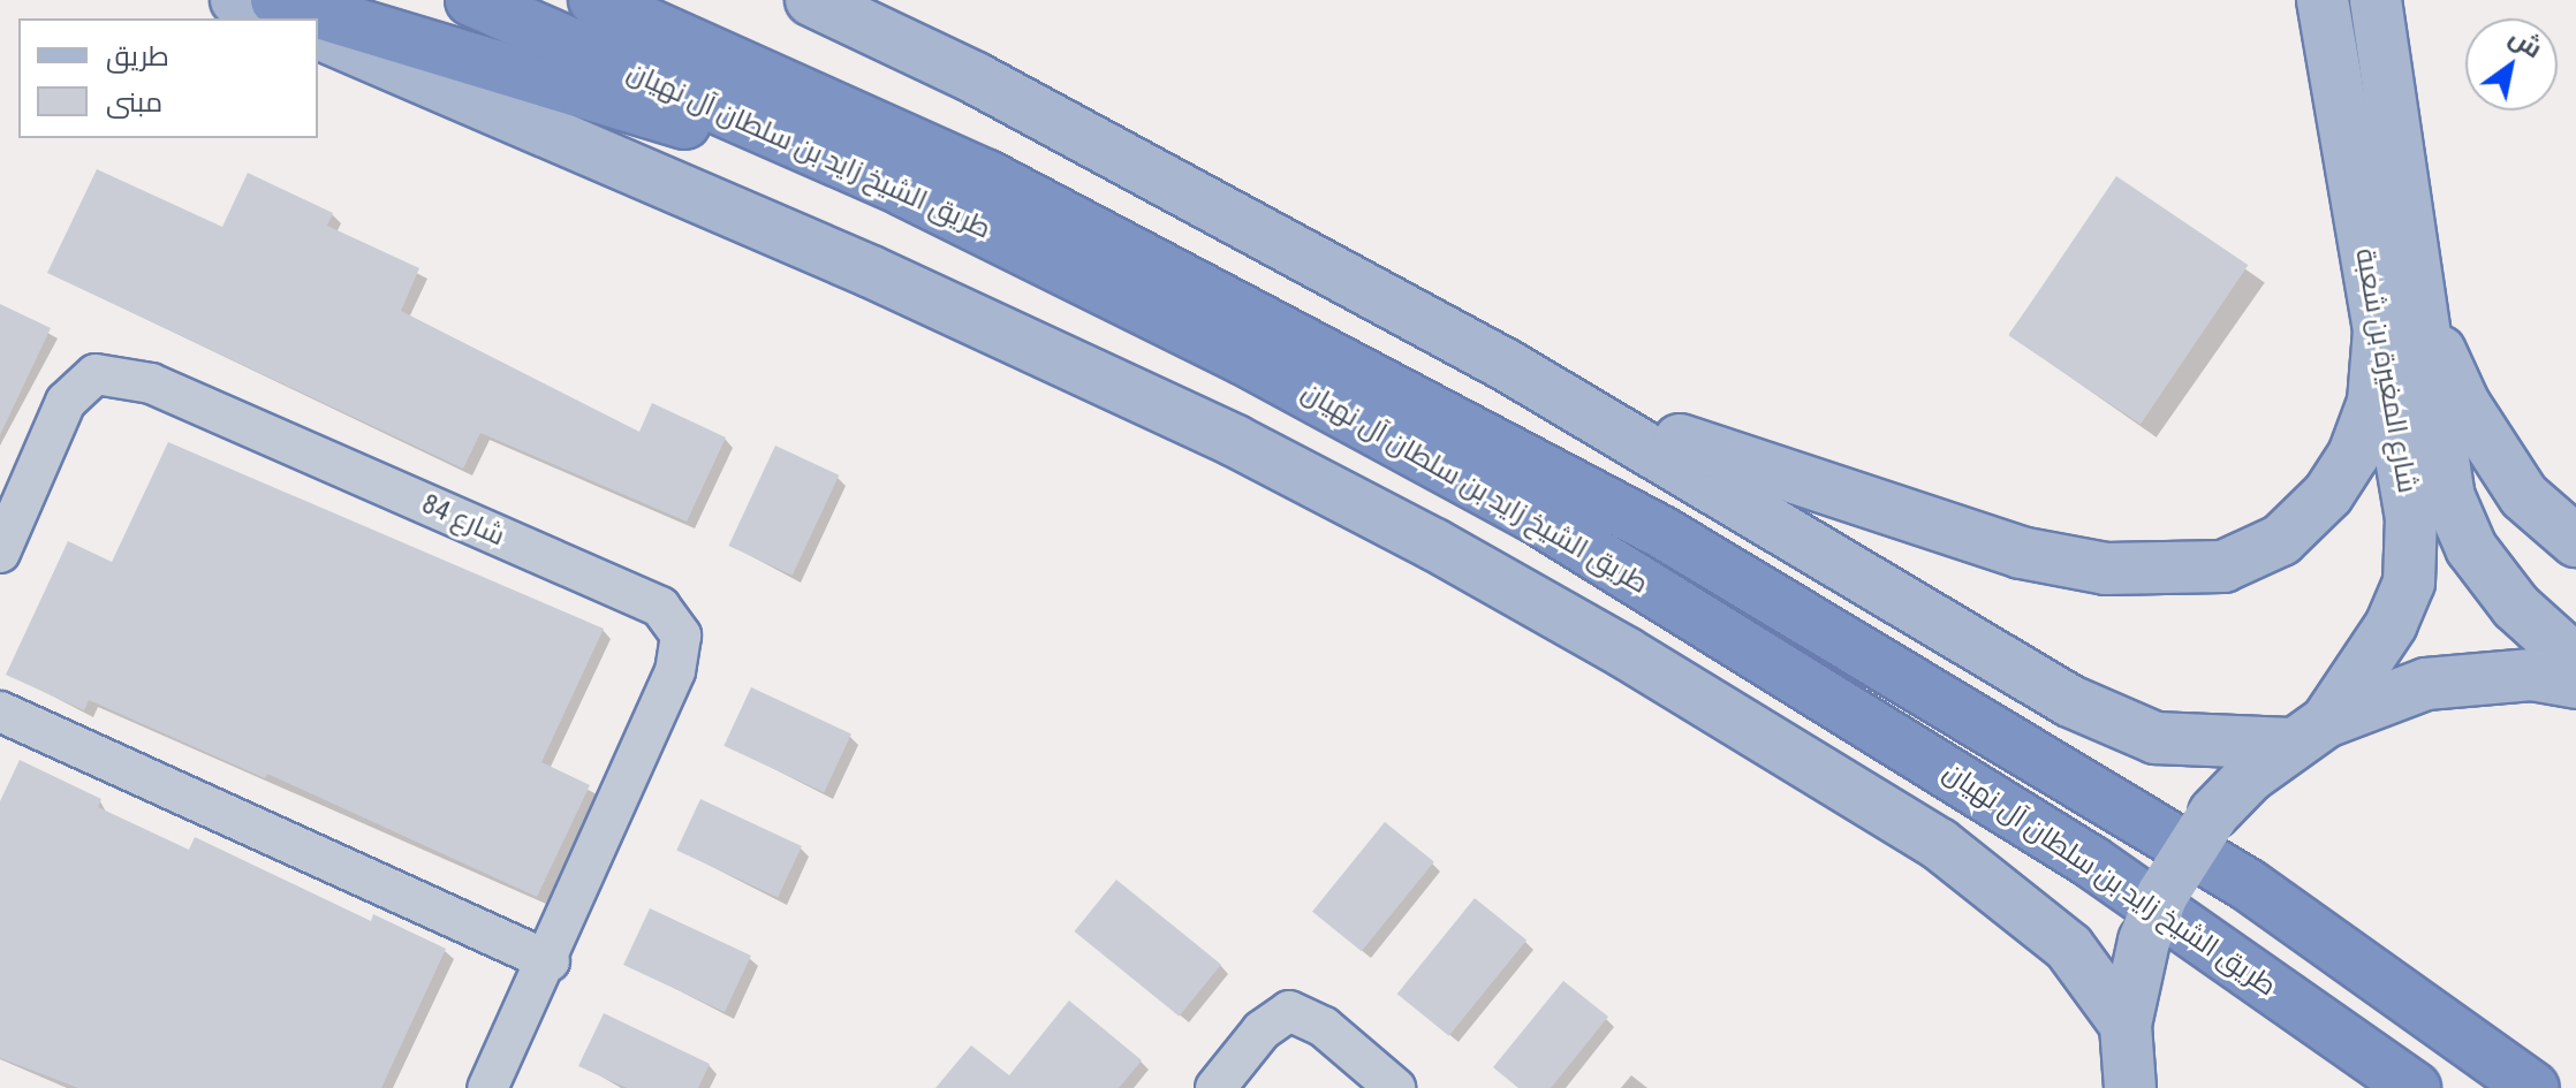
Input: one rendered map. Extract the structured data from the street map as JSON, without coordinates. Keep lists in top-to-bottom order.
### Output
{
  "streets": {
    "highway": ["طريق الشيخ زايد بن سلطان آل نهيان"],
    "main road": ["شارع المغيرة بن شعبة"],
    "street": ["شارع 84"]
  },
  "legend": ["طريق", "مبنى"],
  "north": "top right"
}
